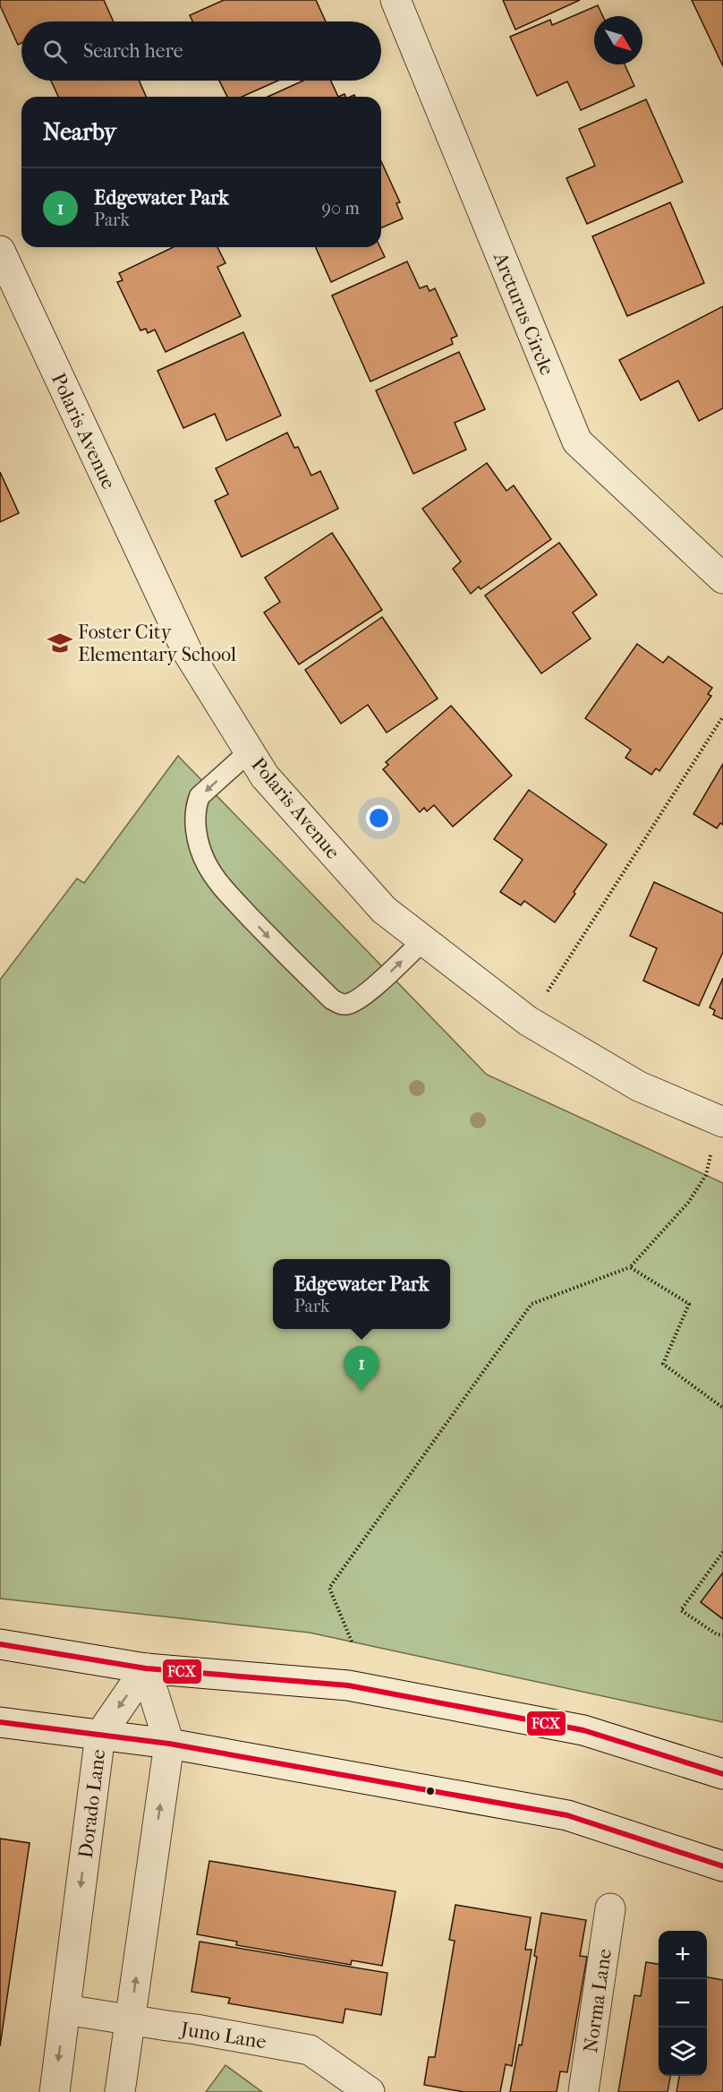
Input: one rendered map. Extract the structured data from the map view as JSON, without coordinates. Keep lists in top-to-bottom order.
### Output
{
  "streets": {
    "street": [
      "Arcturus Circle",
      "Polaris Avenue",
      "Dorado Lane",
      "Norma Lane",
      "Juno Lane"
    ]
  },
  "crossings": [
    ["Dorado Lane", "Juno Lane"]
  ],
  "places": {
    "school or university": ["Foster City Elementary School"]
  },
  "lines": ["transit line FCX"],
  "north": "bottom right",
  "page": {
    "search": "Search here",
    "heading": "Nearby",
    "list": [
      {
        "mark": "1",
        "name": "Edgewater Park",
        "note": "Park",
        "value": "90 m"
      }
    ],
    "popup": ["Edgewater Park", "Park"],
    "pins": "1",
    "map_buttons": ["+", "−"]
  }
}
